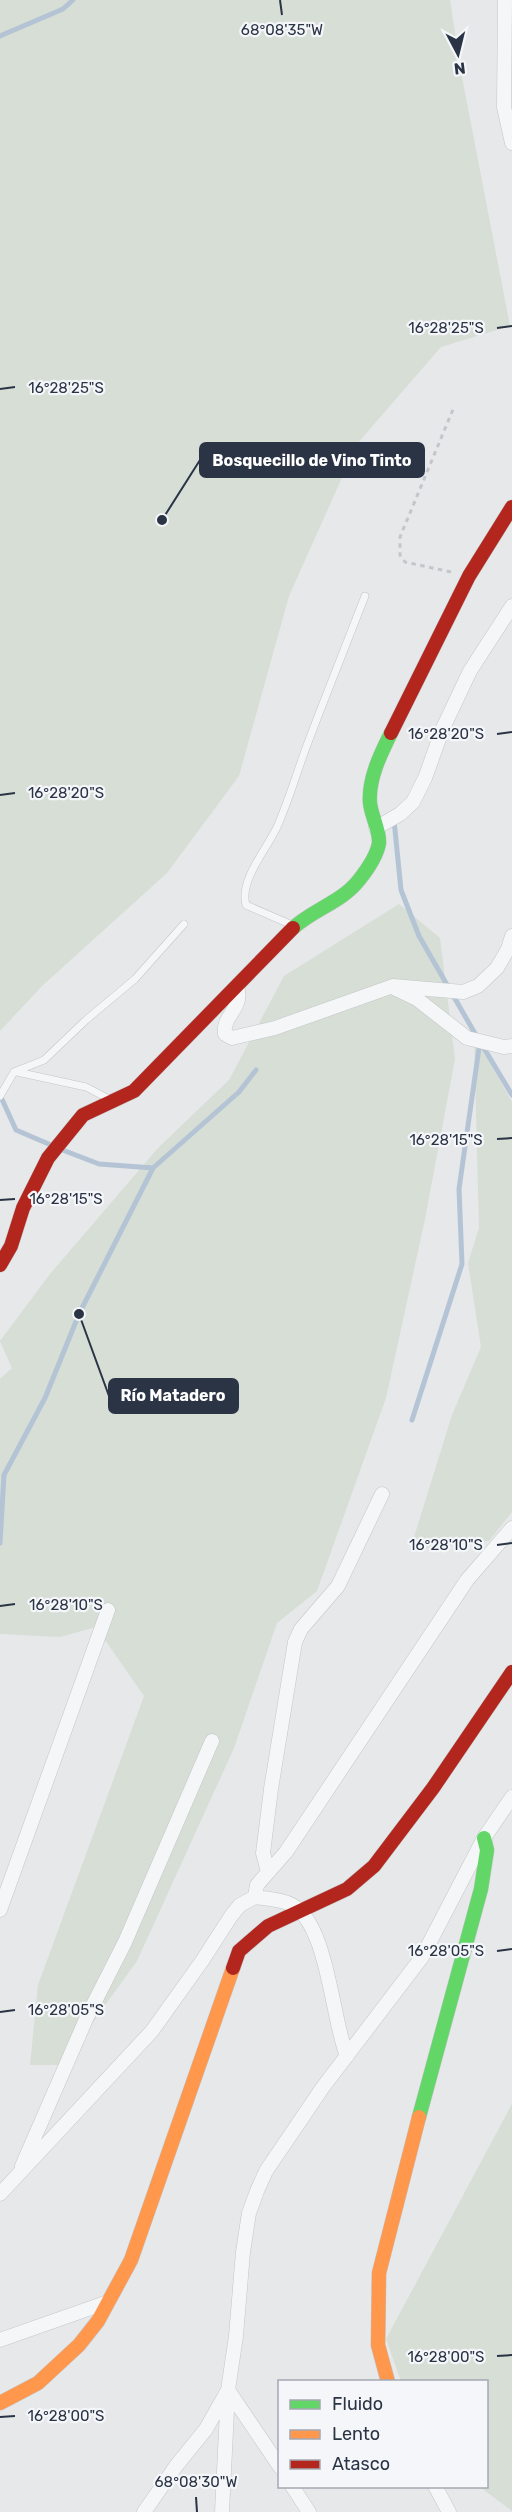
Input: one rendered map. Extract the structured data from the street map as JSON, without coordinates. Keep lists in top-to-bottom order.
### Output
{
  "places": ["Bosquecillo de Vino Tinto", "Río Matadero"],
  "legend": ["Fluido", "Lento", "Atasco"],
  "north": "bottom",
  "coordinates": [
    "68°08'35\"W",
    "16°28'25\"S",
    "16°28'20\"S",
    "16°28'15\"S",
    "16°28'10\"S",
    "16°28'05\"S",
    "16°28'00\"S",
    "68°08'30\"W"
  ]
}
